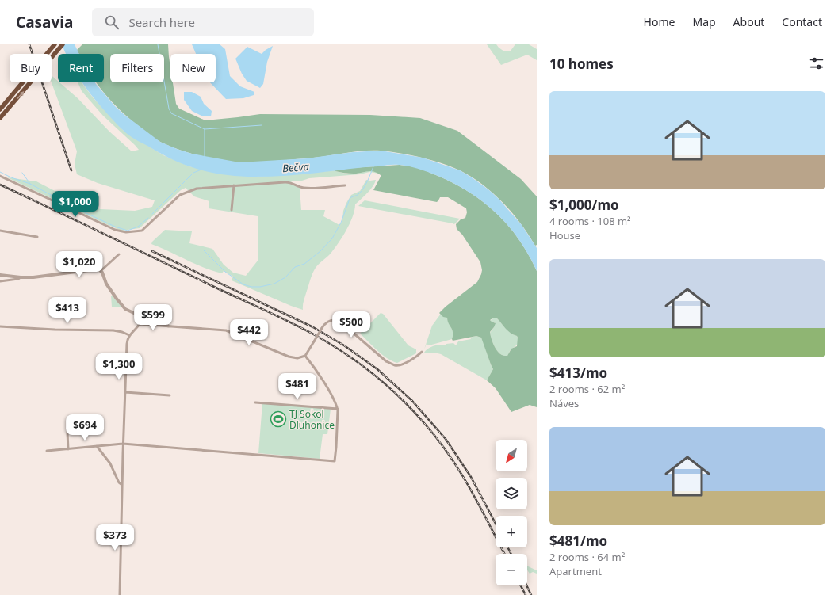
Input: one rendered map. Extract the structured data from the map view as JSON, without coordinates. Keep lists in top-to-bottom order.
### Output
{
  "water": ["Bečva"],
  "places": {
    "sports": ["TJ Sokol Dluhonice"]
  },
  "north": "bottom left",
  "page": {
    "header": "Casavia",
    "search": "Search here",
    "nav": [
      "Home",
      "Map",
      "About",
      "Contact"
    ],
    "heading": "10 homes",
    "chip": [
      "Buy",
      "Rent",
      "Filters",
      "New"
    ],
    "list": [
      {
        "name": "$1,000/mo",
        "note": "4 rooms · 108 m² · House"
      },
      {
        "name": "$413/mo",
        "note": "2 rooms · 62 m² · Náves"
      },
      {
        "name": "$481/mo",
        "note": "2 rooms · 64 m² · Apartment"
      }
    ],
    "price": [
      "$1,000",
      "$1,020",
      "$413",
      "$599",
      "$500",
      "$442",
      "$1,300",
      "$481",
      "$694",
      "$373"
    ],
    "map_buttons": ["+", "−"]
  }
}
